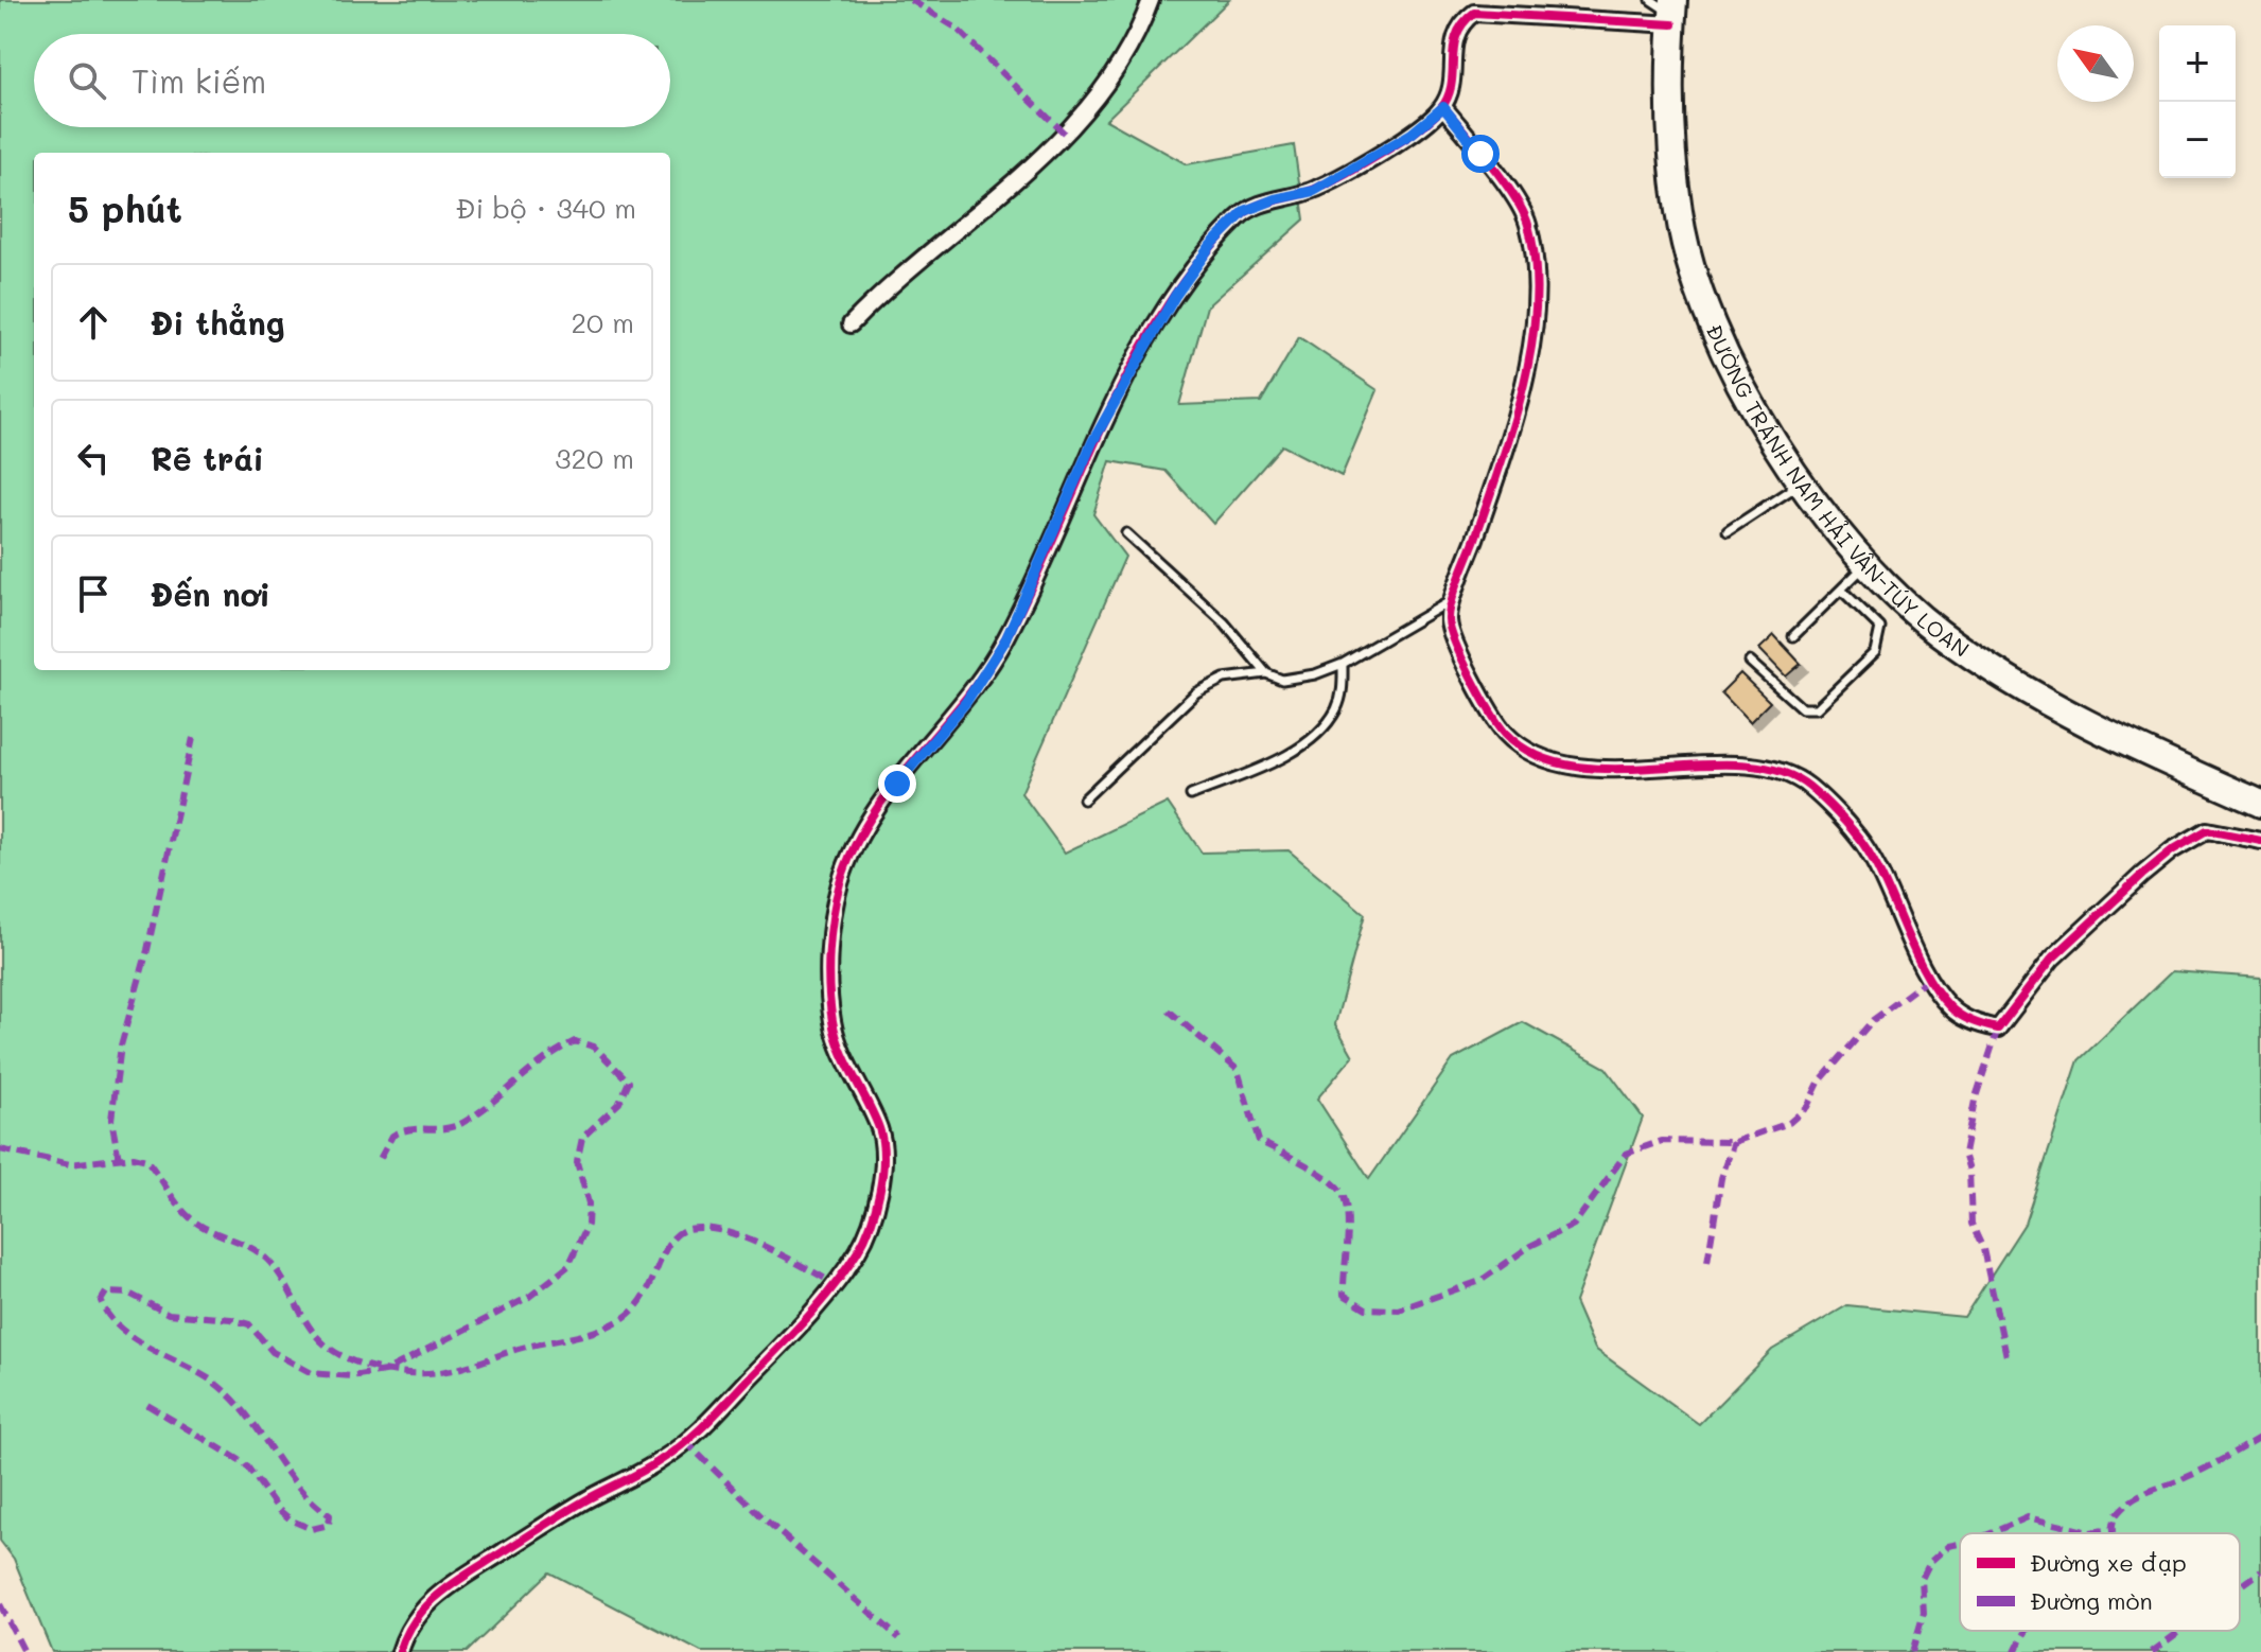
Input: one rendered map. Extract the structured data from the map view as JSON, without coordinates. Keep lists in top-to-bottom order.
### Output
{
  "streets": {
    "highway": ["ĐƯỜNG TRÁNH NAM HẢI VÂN-TÚY LOAN"]
  },
  "legend": ["Đường xe đạp", "Đường mòn"],
  "north": "top left",
  "page": {
    "map_buttons": ["+", "−"],
    "search": "Tìm kiếm",
    "heading": ["5 phút", "Đi bộ · 340 m"],
    "list": [
      ["Đi thẳng", "20 m"],
      ["Rẽ trái", "320 m"],
      "Đến nơi"
    ]
  }
}
